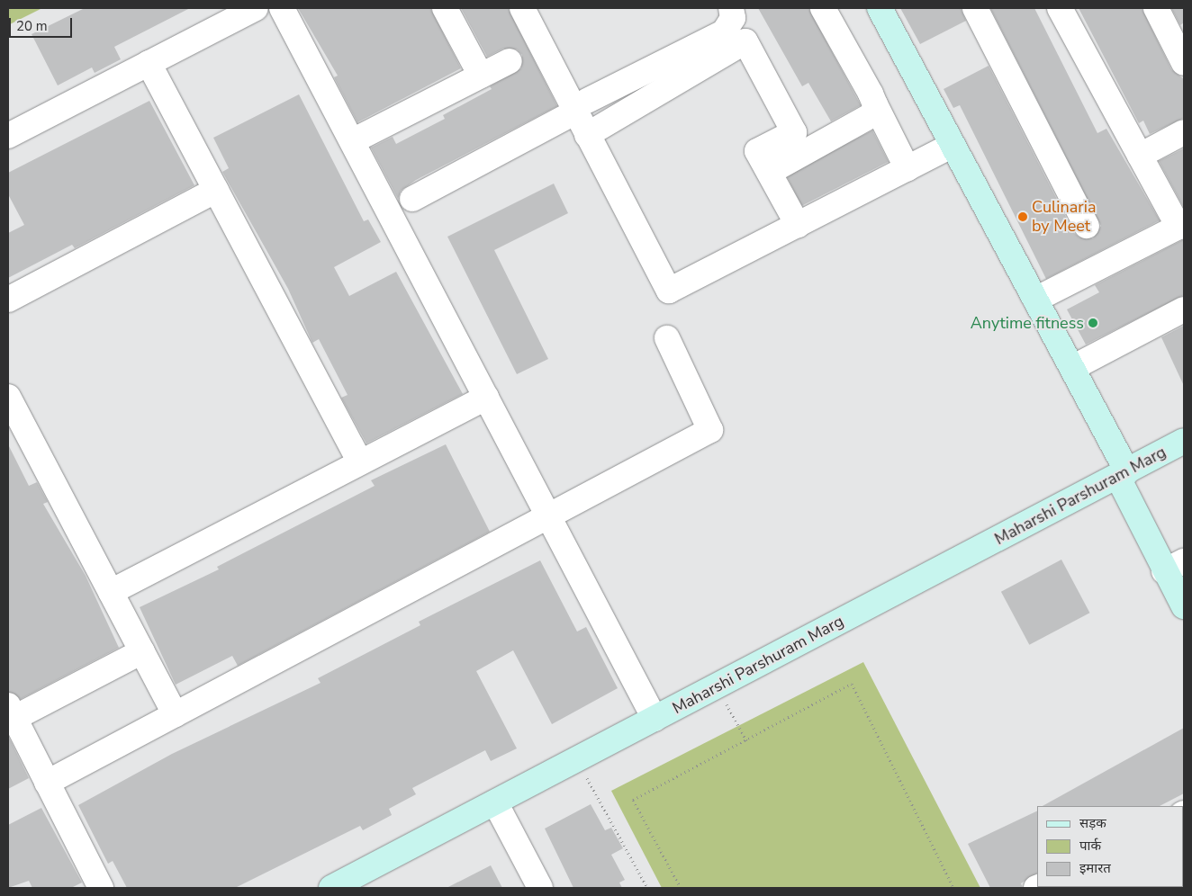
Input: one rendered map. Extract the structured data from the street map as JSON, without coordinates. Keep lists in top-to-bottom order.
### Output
{
  "streets": {
    "street": ["Maharshi Parshuram Marg"]
  },
  "places": ["Culinaria by Meet", "Anytime fitness"],
  "legend": ["सड़क", "पार्क", "इमारत"],
  "scale_bar": "20 m"
}
